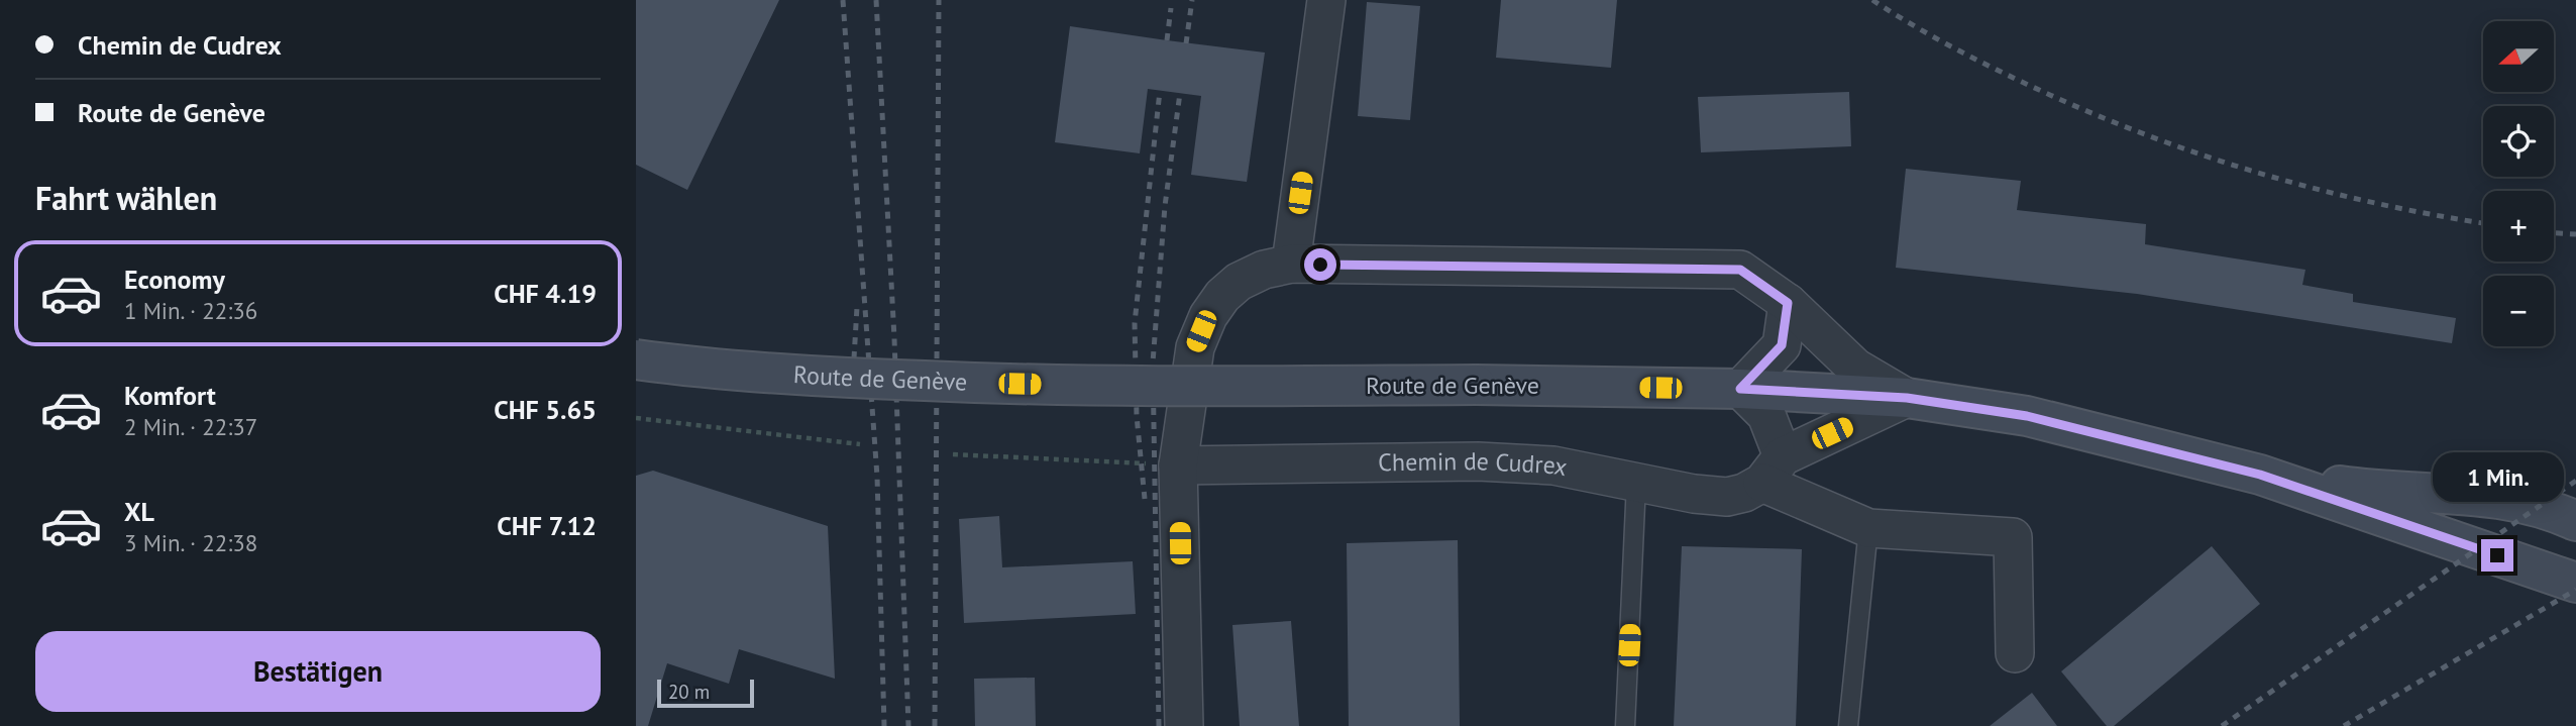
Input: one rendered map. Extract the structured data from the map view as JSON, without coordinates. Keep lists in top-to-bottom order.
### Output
{
  "streets": {
    "main road": ["Route de Genève"],
    "street": ["Chemin de Cudrex"]
  },
  "crossings": [
    ["Route de Genève", "Chemin de Cudrex"]
  ],
  "scale_bar": "20 m",
  "north": "left",
  "page": {
    "banner": ["Chemin de Cudrex", "Route de Genève"],
    "map_buttons": ["+", "−"],
    "heading": "Fahrt wählen",
    "list": [
      {
        "name": "Economy",
        "note": "1 Min. · 22:36",
        "value": "CHF 4.19"
      },
      {
        "name": "Komfort",
        "note": "2 Min. · 22:37",
        "value": "CHF 5.65"
      },
      {
        "name": "XL",
        "note": "3 Min. · 22:38",
        "value": "CHF 7.12"
      }
    ],
    "bubble": "1 Min.",
    "buttons": "Bestätigen",
    "scale": "20 m"
  }
}
